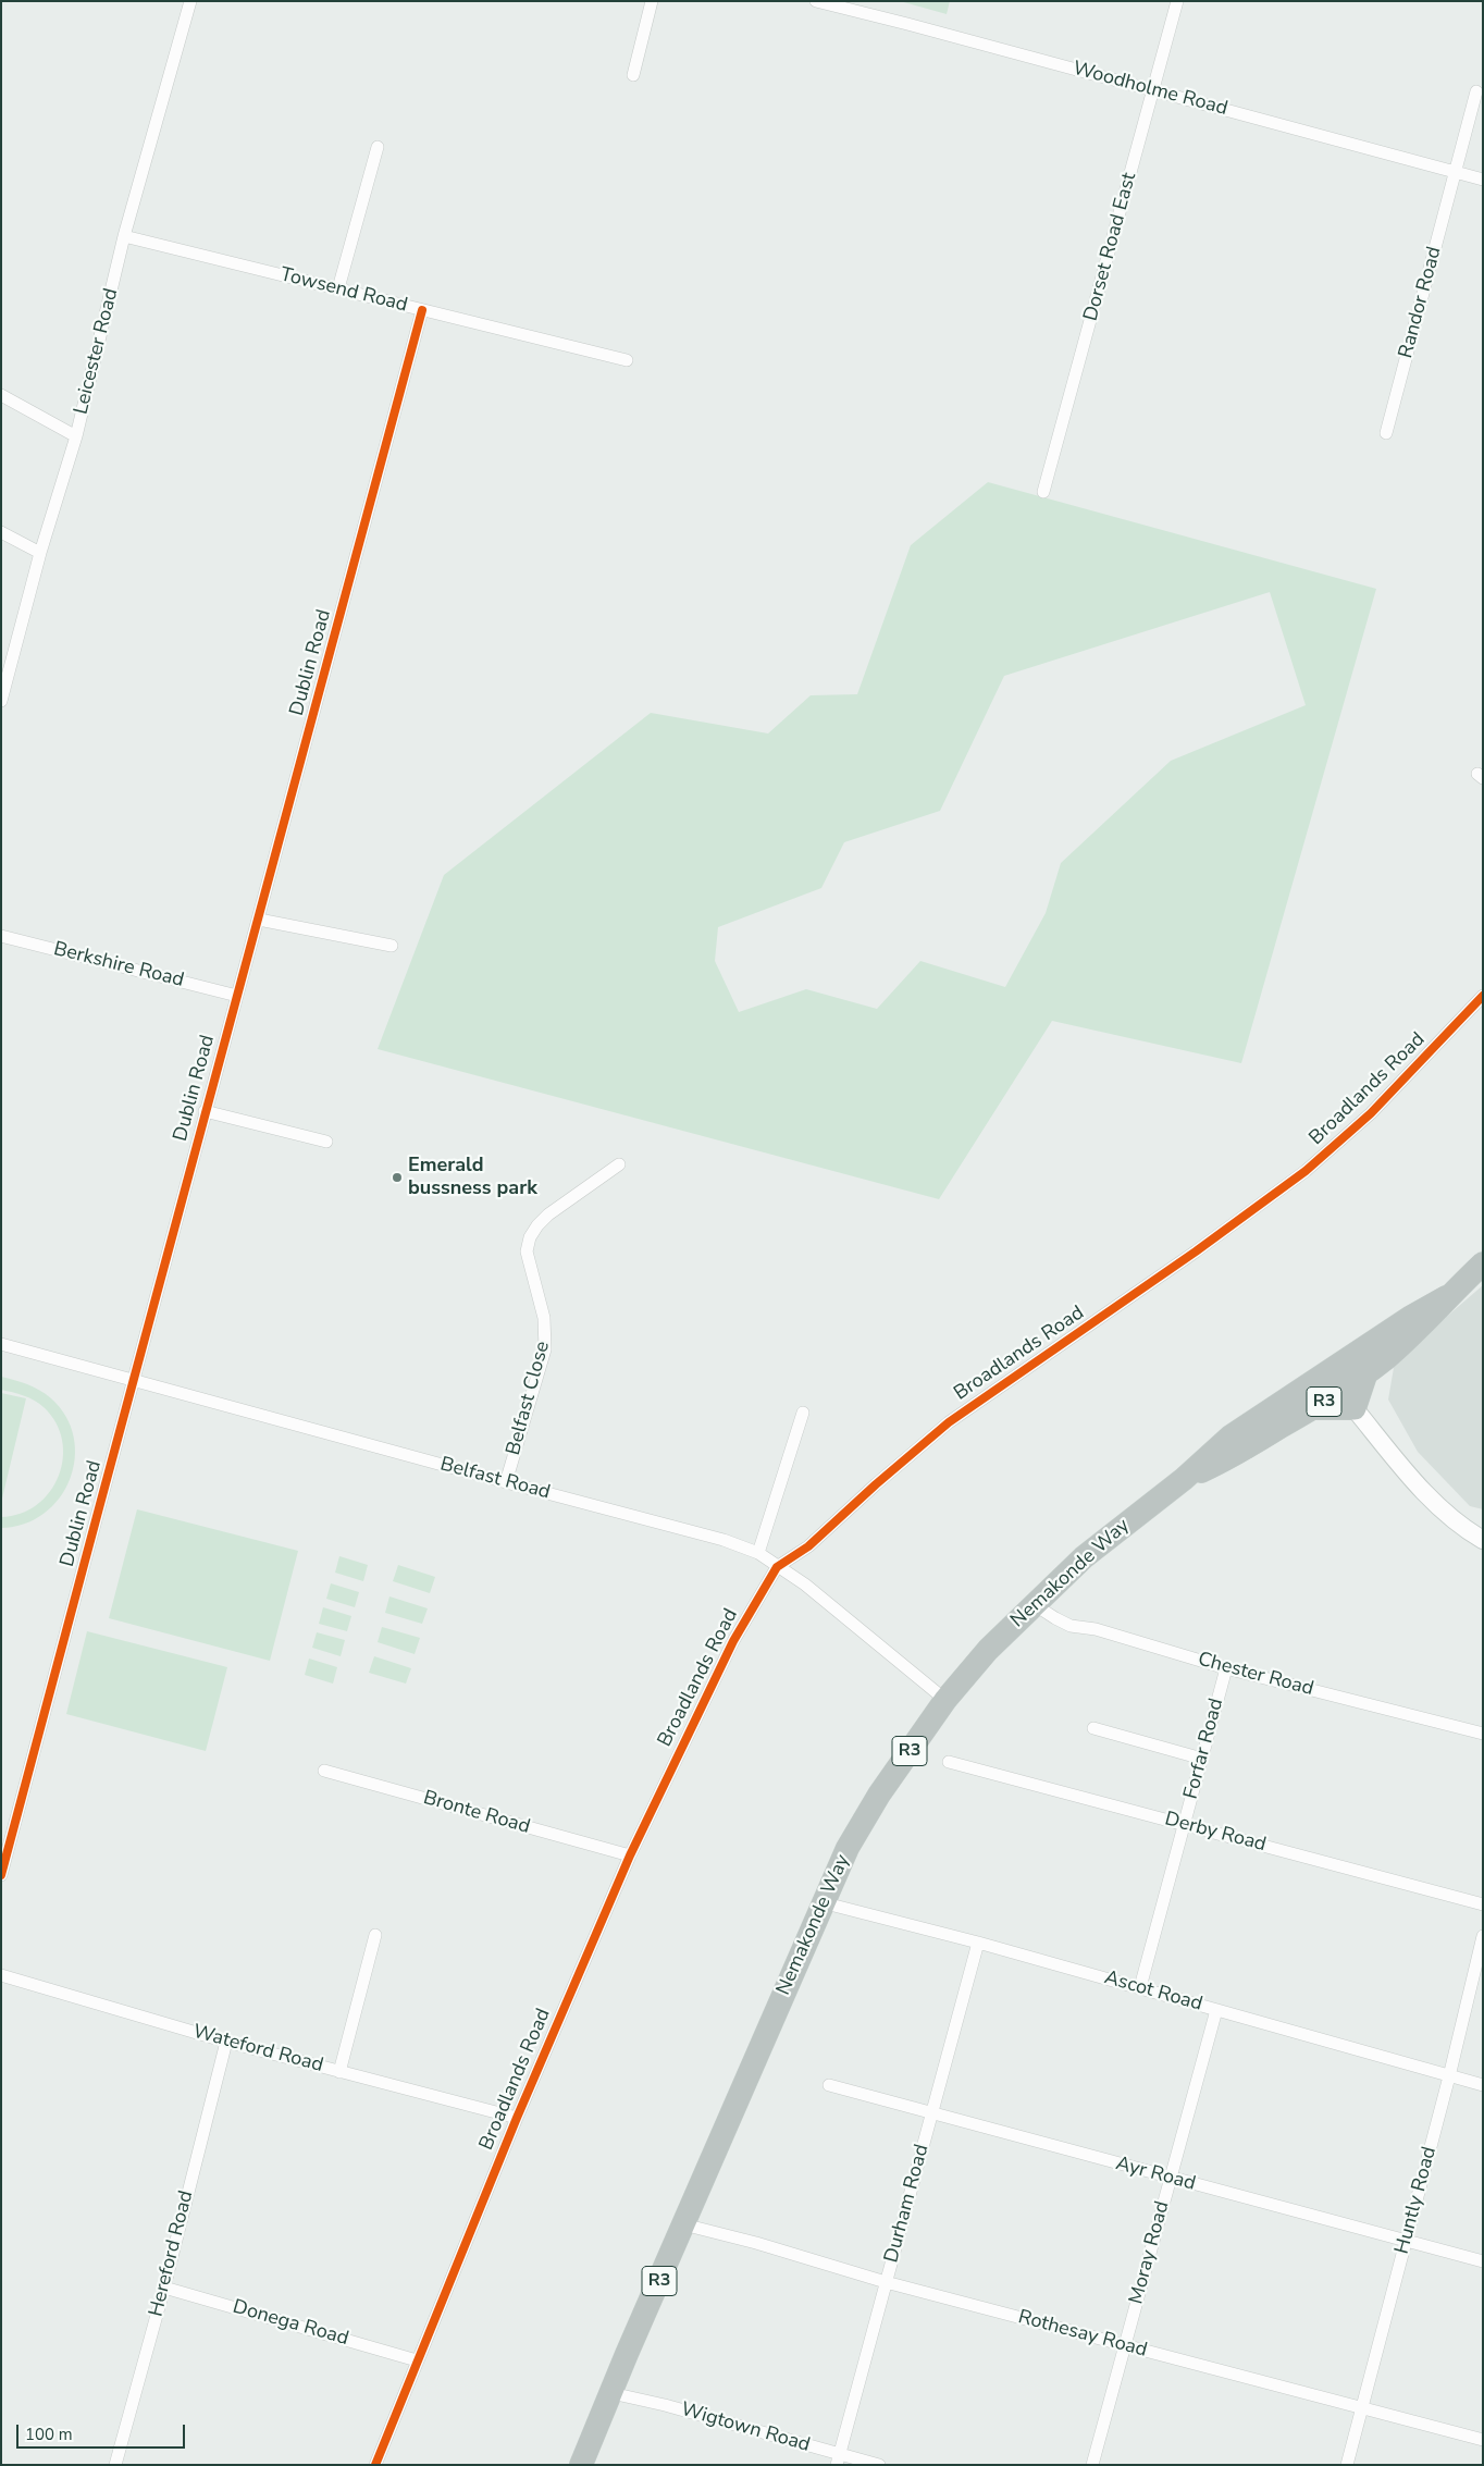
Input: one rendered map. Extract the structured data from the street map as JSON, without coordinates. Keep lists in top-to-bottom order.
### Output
{
  "streets": {
    "highway": ["R3", "Nemakonde Way"],
    "street": [
      "Woodholme Road",
      "Dorset Road East",
      "Towsend Road",
      "Randor Road",
      "Leicester Road",
      "Dublin Road",
      "Berkshire Road",
      "Broadlands Road",
      "Belfast Close",
      "Belfast Road",
      "Chester Road",
      "Forfar Road",
      "Bronte Road",
      "Derby Road",
      "Ascot Road",
      "Wateford Road",
      "Ayr Road",
      "Huntly Road",
      "Durham Road",
      "Moray Road",
      "Hereford Road",
      "Donega Road",
      "Rothesay Road",
      "Wigtown Road"
    ]
  },
  "crossings": [
    ["Woodholme Road", "Dorset Road East"],
    ["Woodholme Road", "Randor Road"],
    ["Towsend Road", "Leicester Road"],
    ["Towsend Road", "Dublin Road"],
    ["Dublin Road", "Berkshire Road"],
    ["Dublin Road", "Belfast Road"],
    ["Broadlands Road", "Belfast Road"],
    ["Broadlands Road", "Bronte Road"],
    ["Broadlands Road", "Wateford Road"],
    ["Broadlands Road", "Donega Road"],
    ["Belfast Close", "Belfast Road"],
    ["Belfast Road", "Nemakonde Way"],
    ["Nemakonde Way", "Chester Road"],
    ["Nemakonde Way", "Ascot Road"],
    ["Nemakonde Way", "Rothesay Road"],
    ["Nemakonde Way", "Wigtown Road"],
    ["Chester Road", "Forfar Road"],
    ["Forfar Road", "Derby Road"],
    ["Forfar Road", "Ascot Road"],
    ["Ascot Road", "Huntly Road"],
    ["Ascot Road", "Durham Road"],
    ["Ascot Road", "Moray Road"],
    ["Wateford Road", "Hereford Road"],
    ["Ayr Road", "Huntly Road"],
    ["Ayr Road", "Durham Road"],
    ["Ayr Road", "Moray Road"],
    ["Huntly Road", "Rothesay Road"],
    ["Durham Road", "Rothesay Road"],
    ["Durham Road", "Wigtown Road"],
    ["Moray Road", "Rothesay Road"],
    ["Hereford Road", "Donega Road"]
  ],
  "places": ["Emerald bussness park"],
  "scale_bar": "100 m"
}
